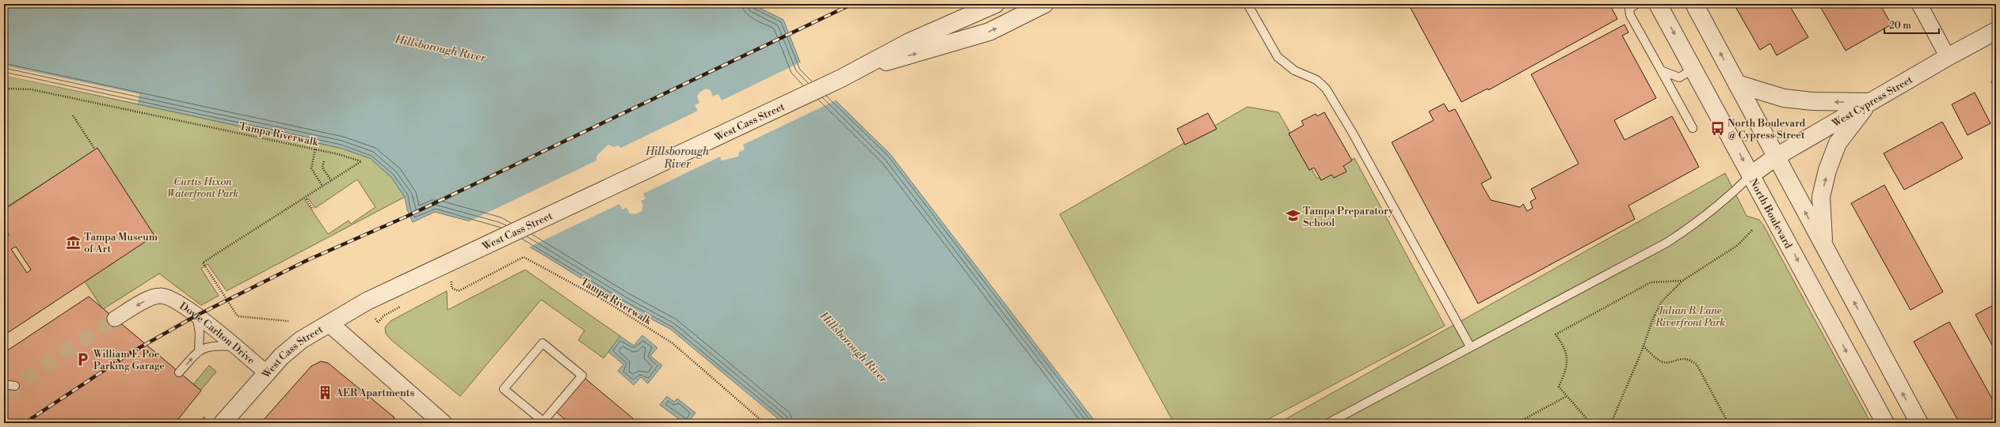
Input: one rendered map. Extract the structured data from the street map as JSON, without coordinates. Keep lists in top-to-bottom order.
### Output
{
  "streets": {
    "street": [
      "West Cypress Street",
      "West Cass Street",
      "North Boulevard",
      "Doyle Carlton Drive"
    ],
    "path": ["Tampa Riverwalk"]
  },
  "crossings": [
    ["West Cypress Street", "North Boulevard"],
    ["West Cass Street", "Doyle Carlton Drive"]
  ],
  "one_way": ["Doyle Carlton Drive"],
  "water": ["Hillsborough River"],
  "parks": ["Curtis Hixon Waterfront Park", "Julian B. Lane Riverfront Park"],
  "places": {
    "bus stop": ["North Boulevard @ Cypress Street"],
    "school or university": ["Tampa Preparatory School"],
    "museum": ["Tampa Museum of Art"],
    "parking": ["William F. Poe Parking Garage"],
    "building": ["AER Apartments"]
  },
  "scale_bar": "20 m"
}
